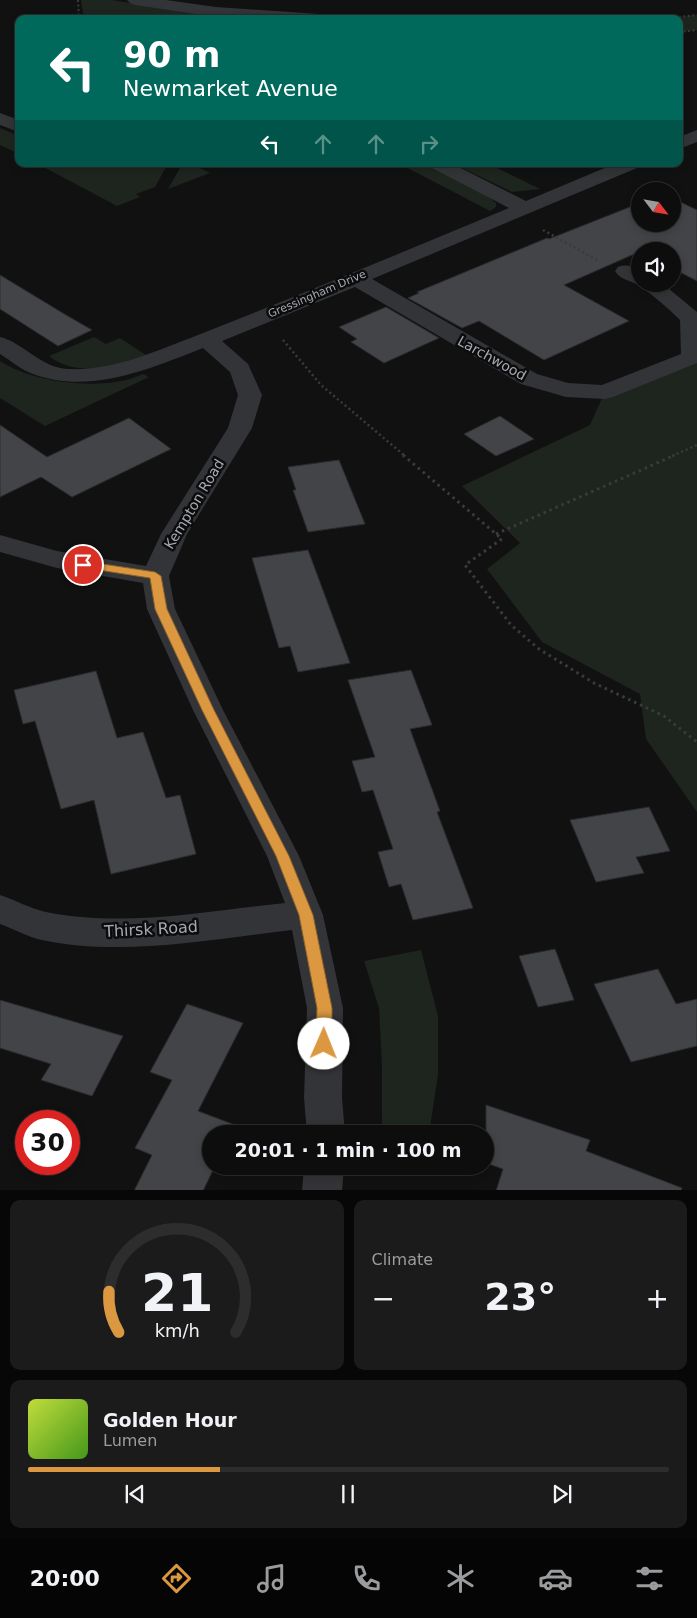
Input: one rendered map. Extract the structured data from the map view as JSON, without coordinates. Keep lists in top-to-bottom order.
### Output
{
  "streets": {
    "street": [
      "Gressingham Drive",
      "Larchwood",
      "Kempton Road",
      "Thirsk Road"
    ]
  },
  "crossings": [
    ["Gressingham Drive", "Larchwood"],
    ["Gressingham Drive", "Kempton Road"]
  ],
  "north": "bottom right",
  "page": {
    "turn": ["90 m", "Newmarket Avenue"],
    "limit": "30",
    "trip": "20:01 · 1 min · 100 m",
    "tile": "Climate",
    "heat": ["−", "23°", "+"],
    "song": ["Golden Hour", "Lumen"],
    "tabs": "20:00",
    "gauge": ["21", "km/h"]
  }
}
